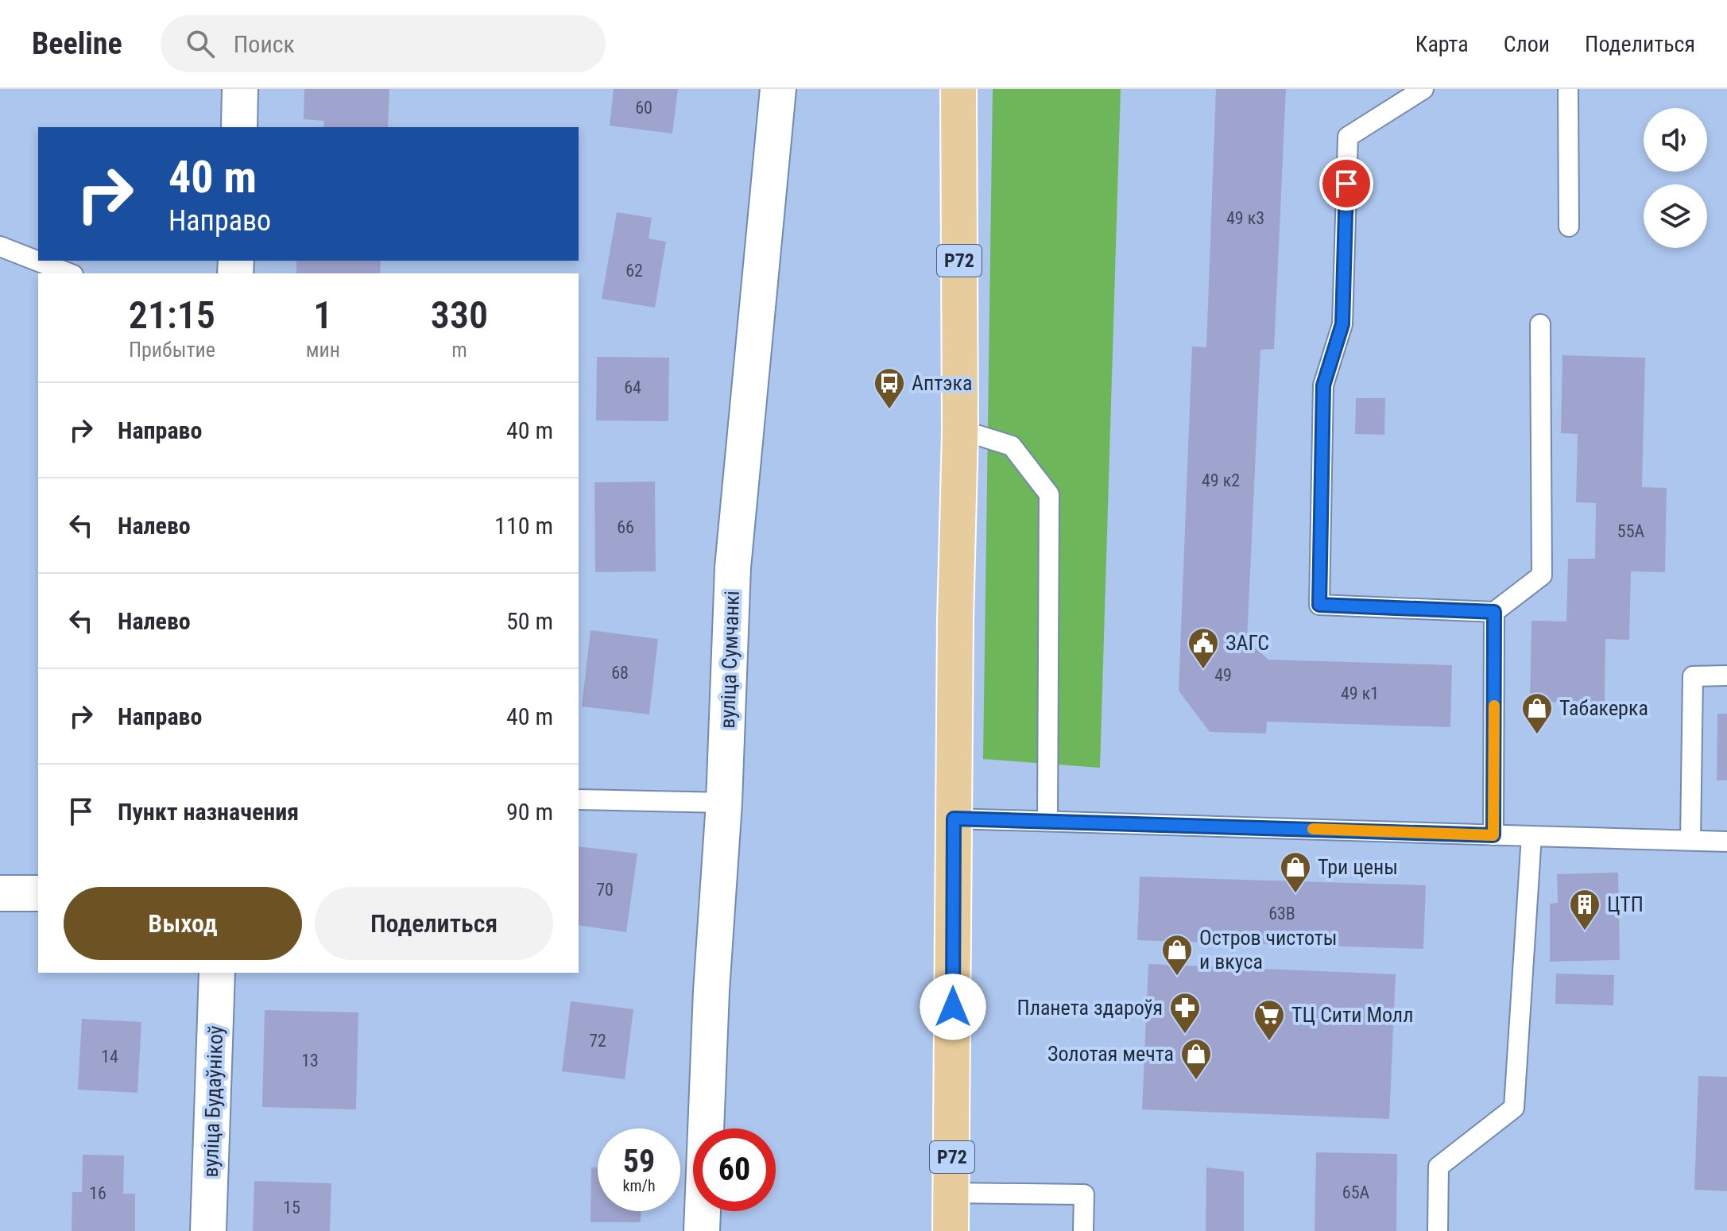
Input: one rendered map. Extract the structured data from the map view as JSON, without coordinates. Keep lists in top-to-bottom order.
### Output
{
  "streets": {
    "main road": ["Р72"],
    "street": ["вуліца Сумчанкі", "вуліца Будаўнікоў"]
  },
  "places": {
    "bus stop": ["Аптэка"],
    "public building": ["ЗАГС"],
    "shop": [
      "Табакерка",
      "Три цены",
      "Остров чистоты и вкуса",
      "Золотая мечта"
    ],
    "building": ["ЦТП"],
    "pharmacy": ["Планета здароўя"],
    "supermarket": ["ТЦ Сити Молл"]
  },
  "house_numbers": [
    "60",
    "49 к3",
    "62",
    "64",
    "49 к2",
    "66",
    "55А",
    "68",
    "49",
    "49 к1",
    "70",
    "63В",
    "72",
    "14",
    "13",
    "65А",
    "16",
    "15"
  ],
  "page": {
    "header": "Beeline",
    "search": "Поиск",
    "nav": ["Карта", "Слои", "Поделиться"],
    "turn": ["40 m", "Направо"],
    "eta": [
      "21:15",
      "Прибытие",
      "1",
      "мин",
      "330",
      "m"
    ],
    "list": [
      {
        "name": "Направо",
        "value": "40 m"
      },
      {
        "name": "Налево",
        "value": "110 m"
      },
      {
        "name": "Налево",
        "value": "50 m"
      },
      {
        "name": "Направо",
        "value": "40 m"
      },
      {
        "name": "Пункт назначения",
        "value": "90 m"
      }
    ],
    "buttons": ["Выход", "Поделиться"],
    "speed": "59 km/h",
    "limit": "60"
  }
}
